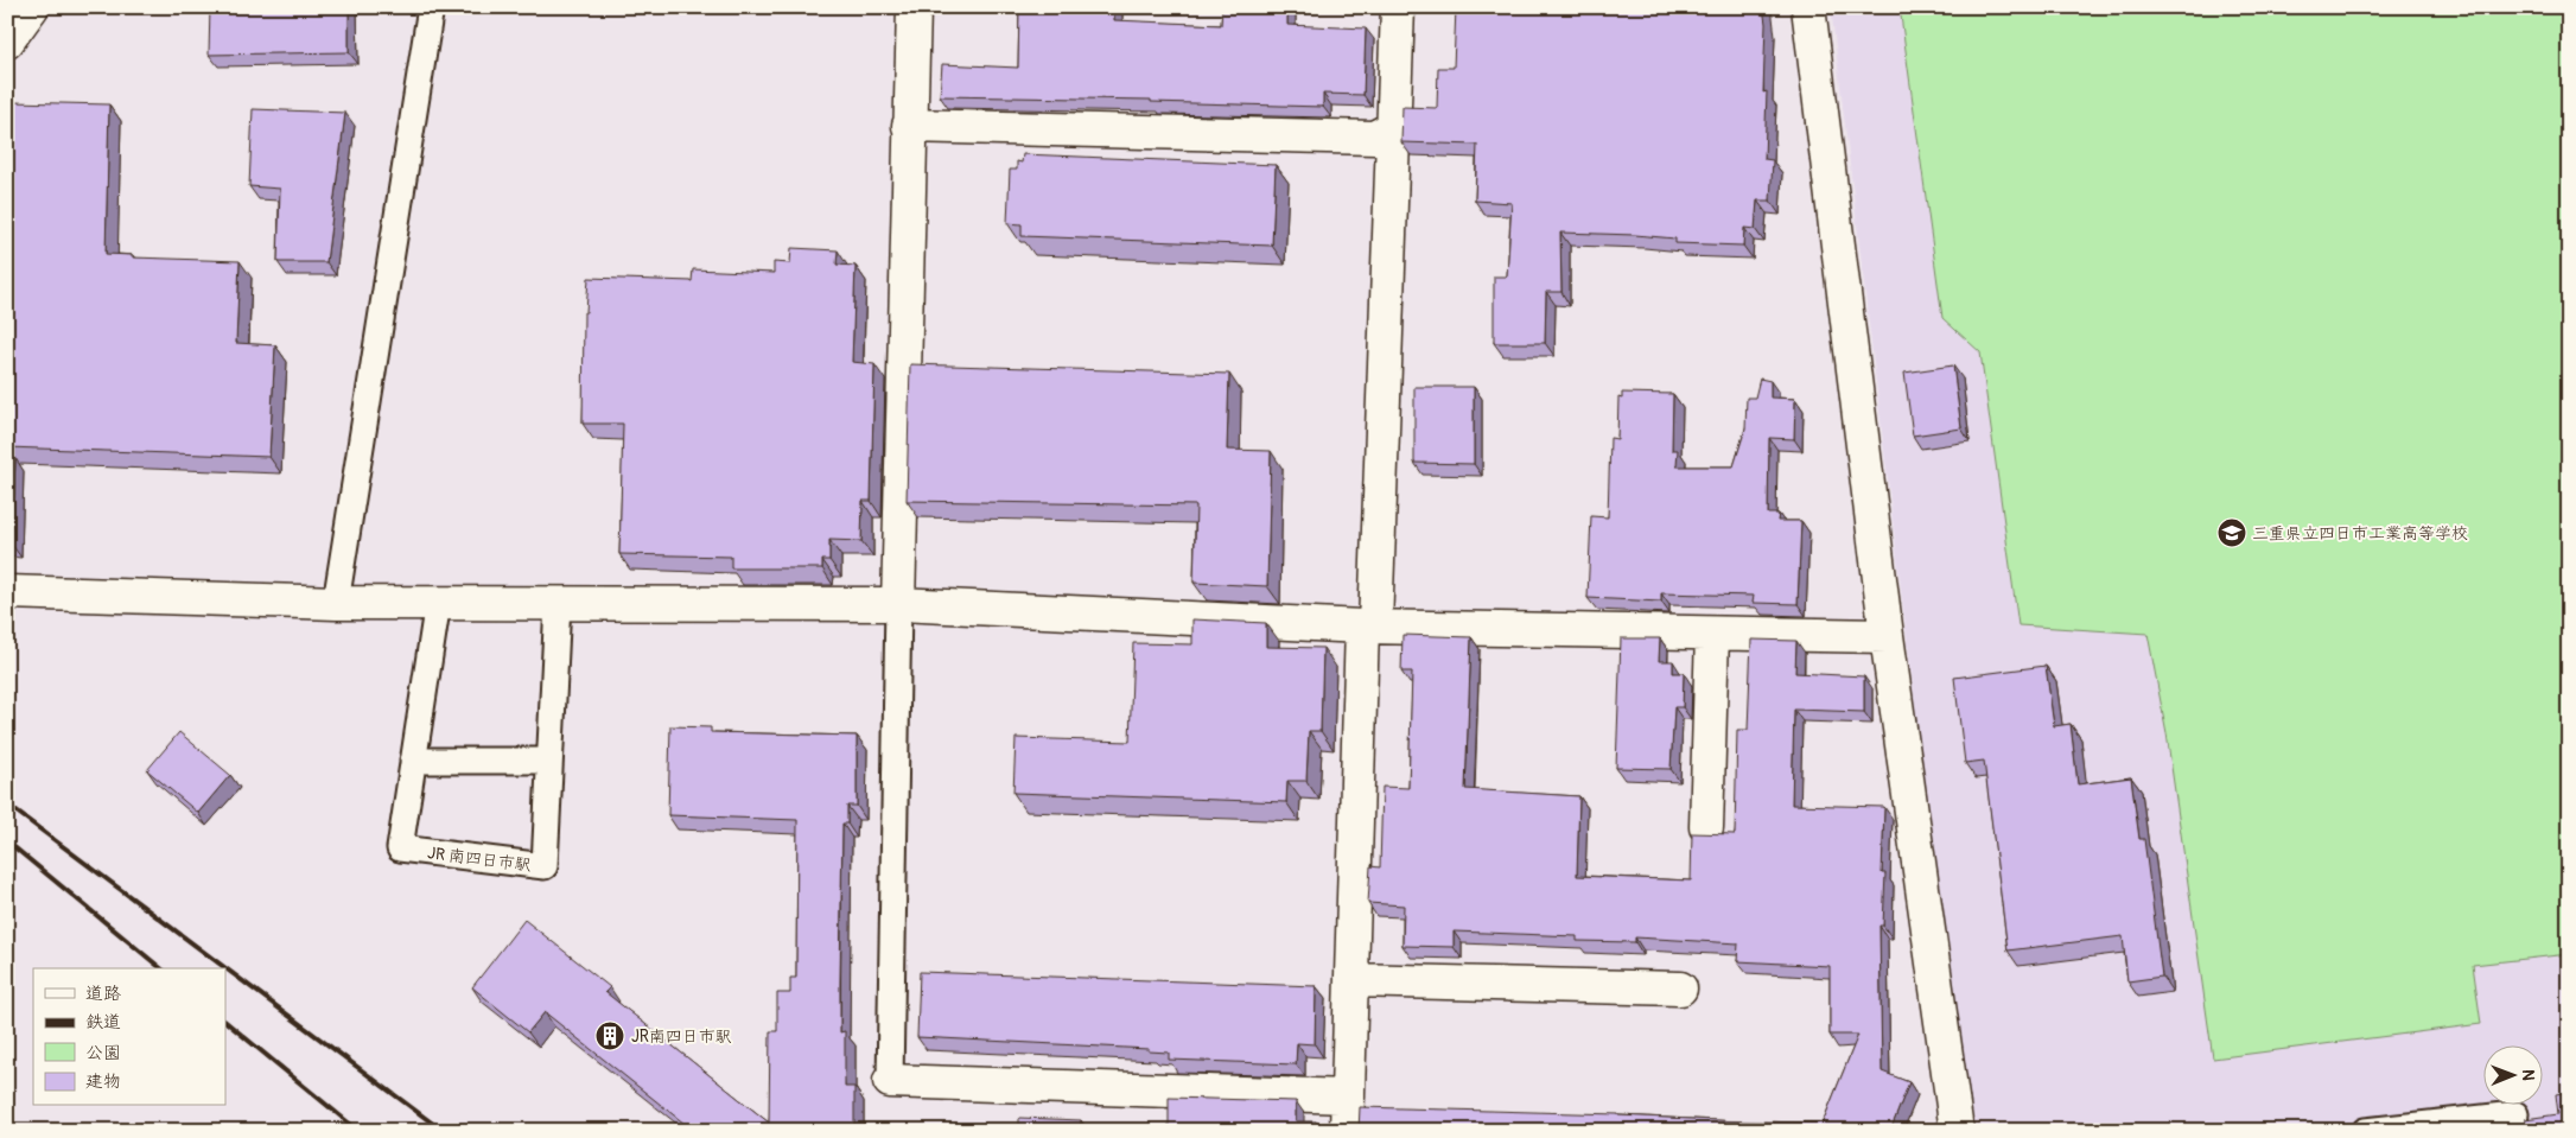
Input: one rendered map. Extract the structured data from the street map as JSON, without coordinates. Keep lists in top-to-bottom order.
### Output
{
  "streets": {
    "lane": ["JR 南四日市駅"]
  },
  "places": {
    "school or university": ["三重県立四日市工業高等学校"],
    "building": ["JR南四日市駅"]
  },
  "legend": [
    "道路",
    "鉄道",
    "公園",
    "建物"
  ],
  "north": "right"
}
